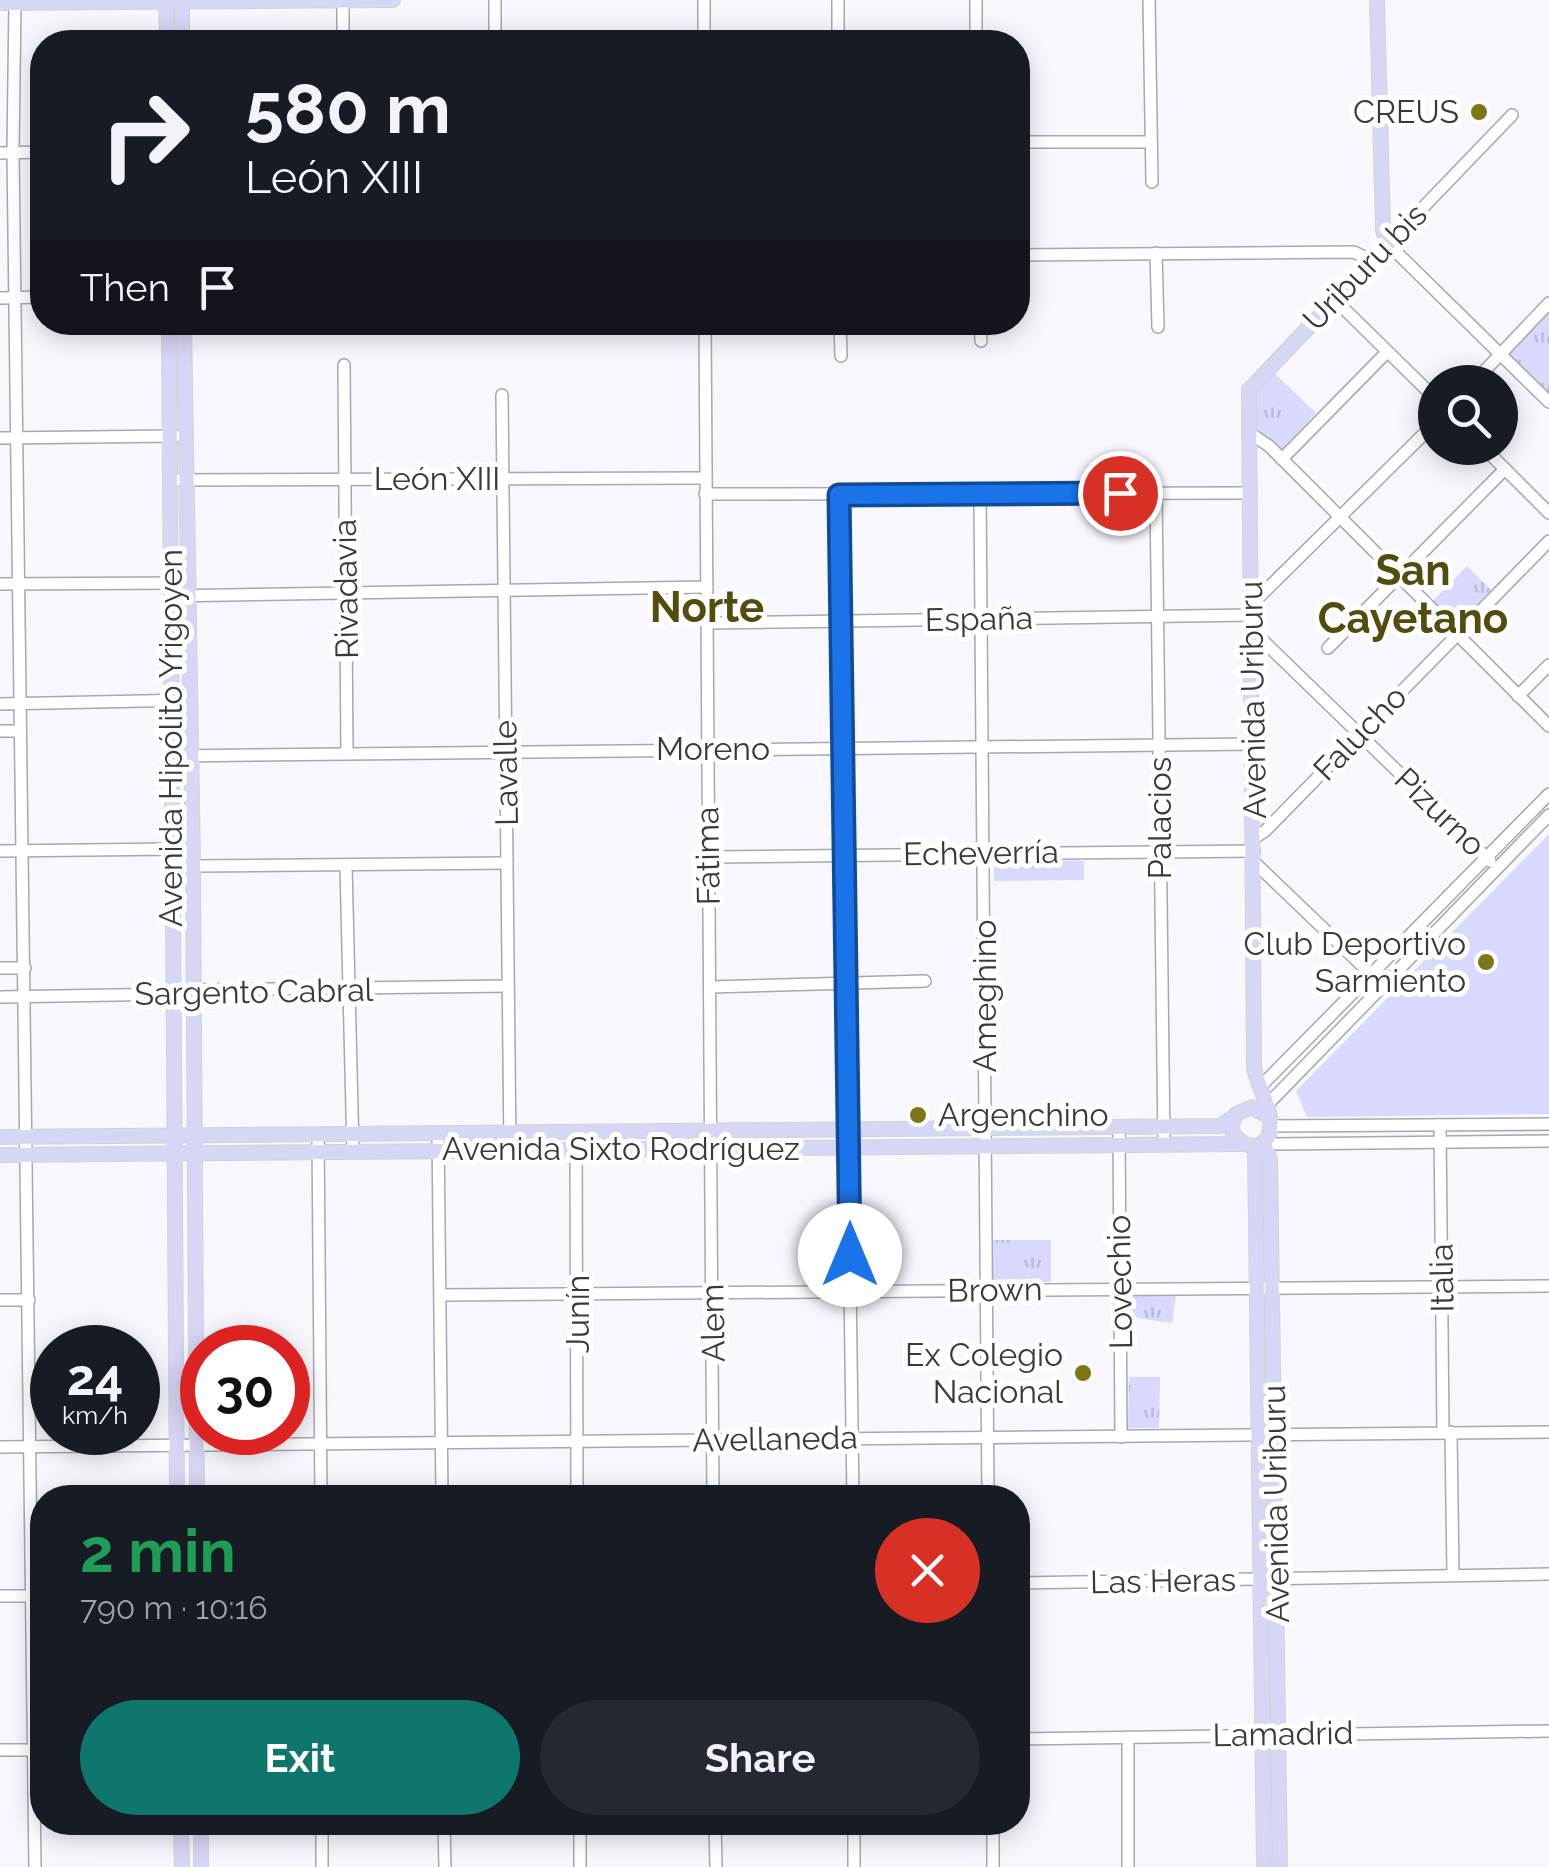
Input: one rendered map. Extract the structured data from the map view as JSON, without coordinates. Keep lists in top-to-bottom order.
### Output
{
  "streets": {
    "main road": [
      "Uriburu bis",
      "Avenida Uriburu",
      "Avenida Hipólito Yrigoyen",
      "Avenida Sixto Rodríguez"
    ],
    "street": [
      "León XIII",
      "Rivadavia",
      "España",
      "Falucho",
      "Moreno",
      "Lavalle",
      "Pizurno",
      "Palacios",
      "Echeverría",
      "Fátima",
      "Sargento Cabral",
      "Ameghino",
      "Italia",
      "Lovechio",
      "Brown",
      "Junín",
      "Alem",
      "Avellaneda",
      "Las Heras",
      "Lamadrid"
    ]
  },
  "crossings": [
    ["Uriburu bis", "Avenida Uriburu"],
    ["León XIII", "Rivadavia"],
    ["León XIII", "Avenida Hipólito Yrigoyen"],
    ["León XIII", "Lavalle"],
    ["León XIII", "Fátima"],
    ["Rivadavia", "Moreno"],
    ["España", "Avenida Uriburu"],
    ["España", "Pizurno"],
    ["España", "Palacios"],
    ["España", "Fátima"],
    ["España", "Ameghino"],
    ["Avenida Uriburu", "Falucho"],
    ["Avenida Uriburu", "Moreno"],
    ["Avenida Uriburu", "Pizurno"],
    ["Avenida Uriburu", "Echeverría"],
    ["Avenida Uriburu", "Avenida Sixto Rodríguez"],
    ["Avenida Uriburu", "Brown"],
    ["Avenida Uriburu", "Avellaneda"],
    ["Avenida Uriburu", "Las Heras"],
    ["Avenida Uriburu", "Lamadrid"],
    ["Falucho", "Pizurno"],
    ["Falucho", "Echeverría"],
    ["Avenida Hipólito Yrigoyen", "Moreno"],
    ["Avenida Hipólito Yrigoyen", "Sargento Cabral"],
    ["Avenida Hipólito Yrigoyen", "Avenida Sixto Rodríguez"],
    ["Avenida Hipólito Yrigoyen", "Avellaneda"],
    ["Moreno", "Lavalle"],
    ["Moreno", "Palacios"],
    ["Moreno", "Fátima"],
    ["Moreno", "Ameghino"],
    ["Lavalle", "Sargento Cabral"],
    ["Lavalle", "Avenida Sixto Rodríguez"],
    ["Palacios", "Echeverría"],
    ["Palacios", "Avenida Sixto Rodríguez"],
    ["Echeverría", "Fátima"],
    ["Echeverría", "Ameghino"],
    ["Fátima", "Avenida Sixto Rodríguez"],
    ["Fátima", "Alem"],
    ["Ameghino", "Avenida Sixto Rodríguez"],
    ["Ameghino", "Brown"],
    ["Ameghino", "Avellaneda"],
    ["Avenida Sixto Rodríguez", "Italia"],
    ["Avenida Sixto Rodríguez", "Lovechio"],
    ["Avenida Sixto Rodríguez", "Junín"],
    ["Avenida Sixto Rodríguez", "Alem"],
    ["Italia", "Brown"],
    ["Italia", "Avellaneda"],
    ["Italia", "Las Heras"],
    ["Lovechio", "Brown"],
    ["Lovechio", "Avellaneda"],
    ["Brown", "Junín"],
    ["Brown", "Alem"],
    ["Junín", "Avellaneda"],
    ["Alem", "Avellaneda"]
  ],
  "districts": ["San Cayetano", "Norte"],
  "places": [
    "CREUS",
    "Club Deportivo Sarmiento",
    "Argenchino",
    "Ex Colegio Nacional"
  ],
  "page": {
    "turn": ["580 m", "León XIII"],
    "then": "Then",
    "speed": "24 km/h",
    "limit": "30",
    "heading": ["2 min", "790 m · 10:16"],
    "buttons": ["Exit", "Share"]
  }
}
